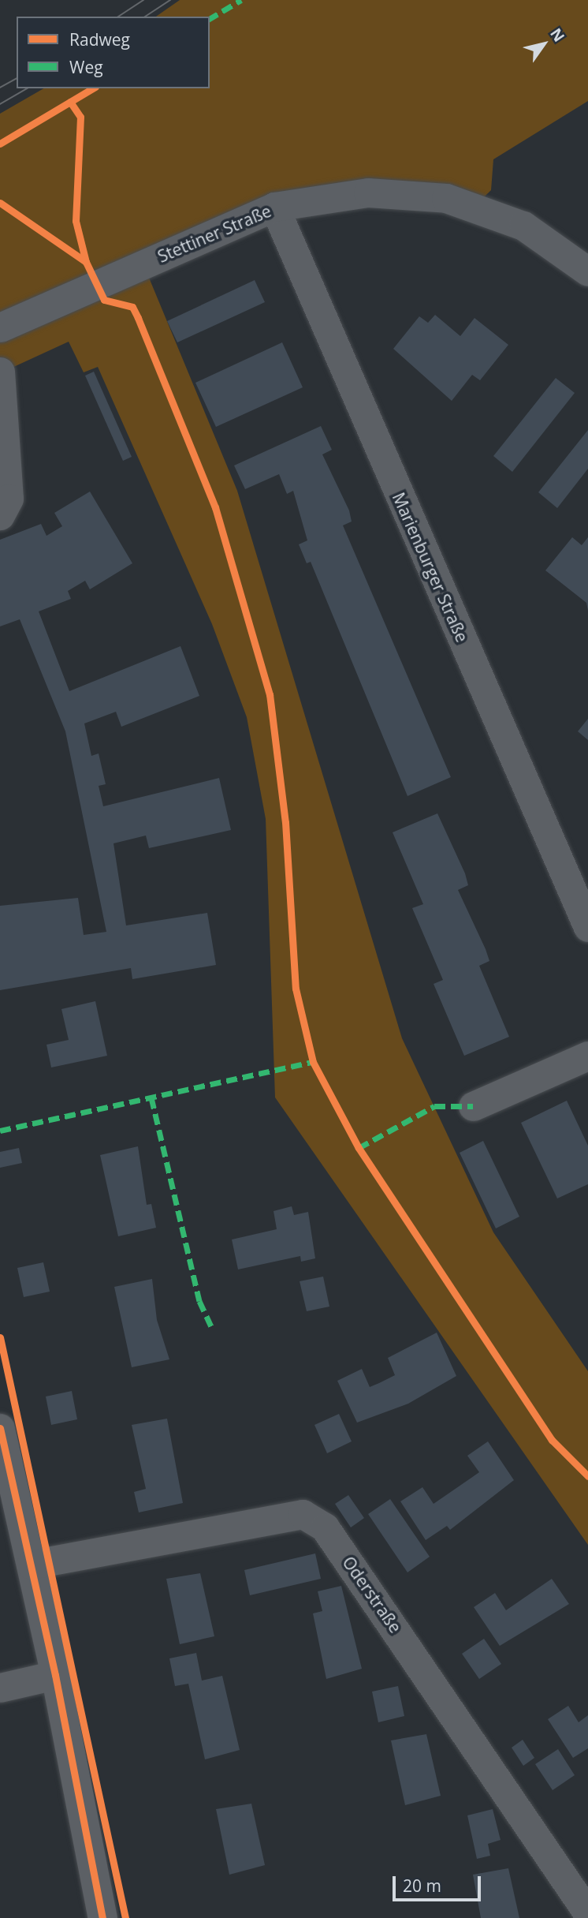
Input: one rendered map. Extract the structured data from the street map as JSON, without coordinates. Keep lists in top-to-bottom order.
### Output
{
  "streets": {
    "street": ["Stettiner Straße", "Marienburger Straße", "Oderstraße"]
  },
  "crossings": [
    ["Stettiner Straße", "Marienburger Straße"]
  ],
  "legend": ["Radweg", "Weg"],
  "scale_bar": "20 m",
  "north": "top right"
}
